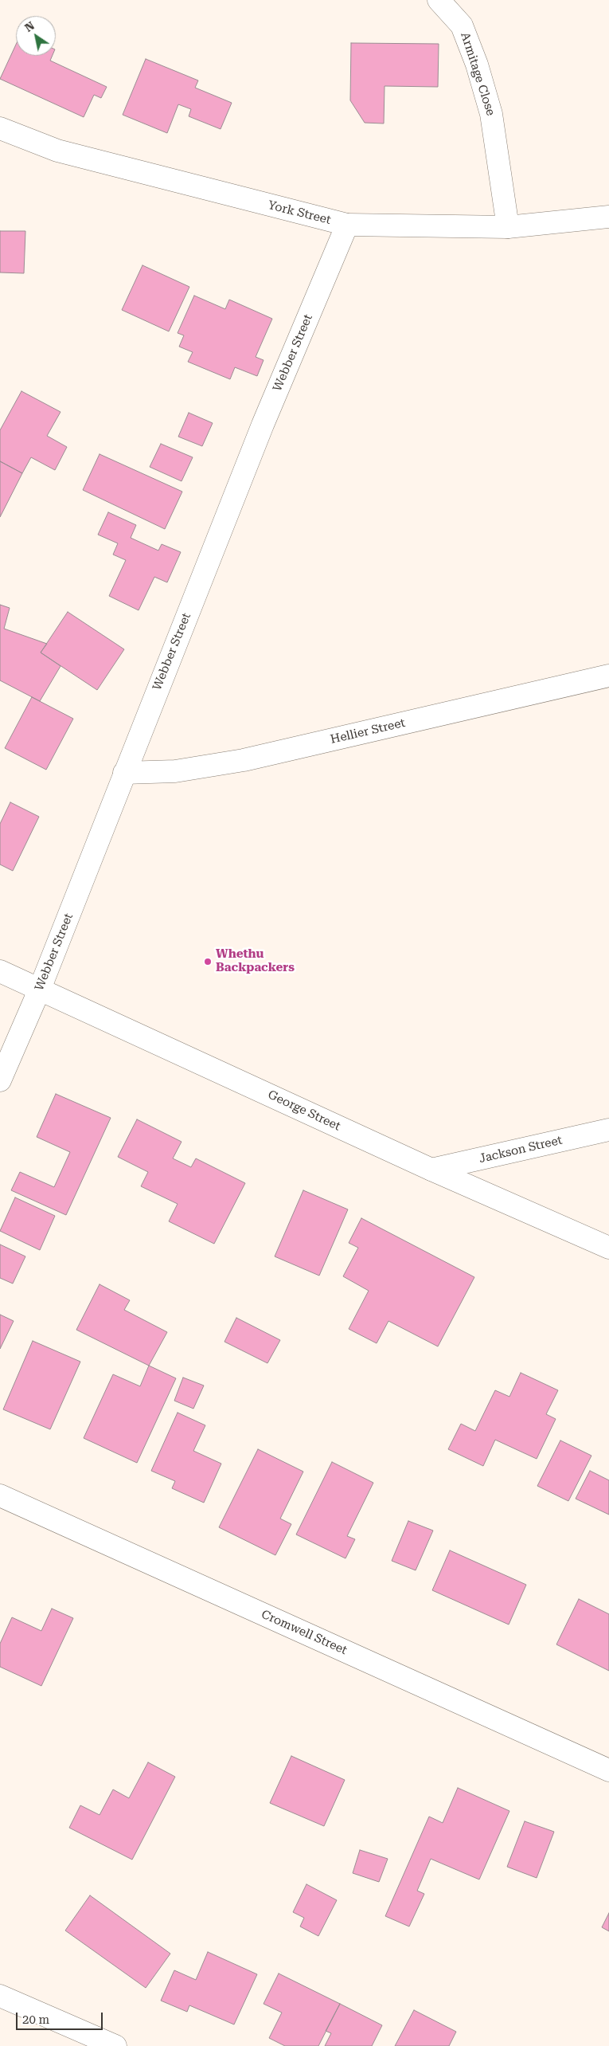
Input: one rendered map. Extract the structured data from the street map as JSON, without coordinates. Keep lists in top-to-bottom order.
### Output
{
  "streets": {
    "street": [
      "Armitage Close",
      "York Street",
      "Webber Street",
      "Hellier Street",
      "George Street",
      "Jackson Street",
      "Cromwell Street"
    ]
  },
  "crossings": [
    ["Armitage Close", "York Street"],
    ["York Street", "Webber Street"],
    ["Webber Street", "Hellier Street"],
    ["Webber Street", "George Street"],
    ["George Street", "Jackson Street"]
  ],
  "places": ["Whethu Backpackers"],
  "scale_bar": "20 m",
  "north": "top left"
}
